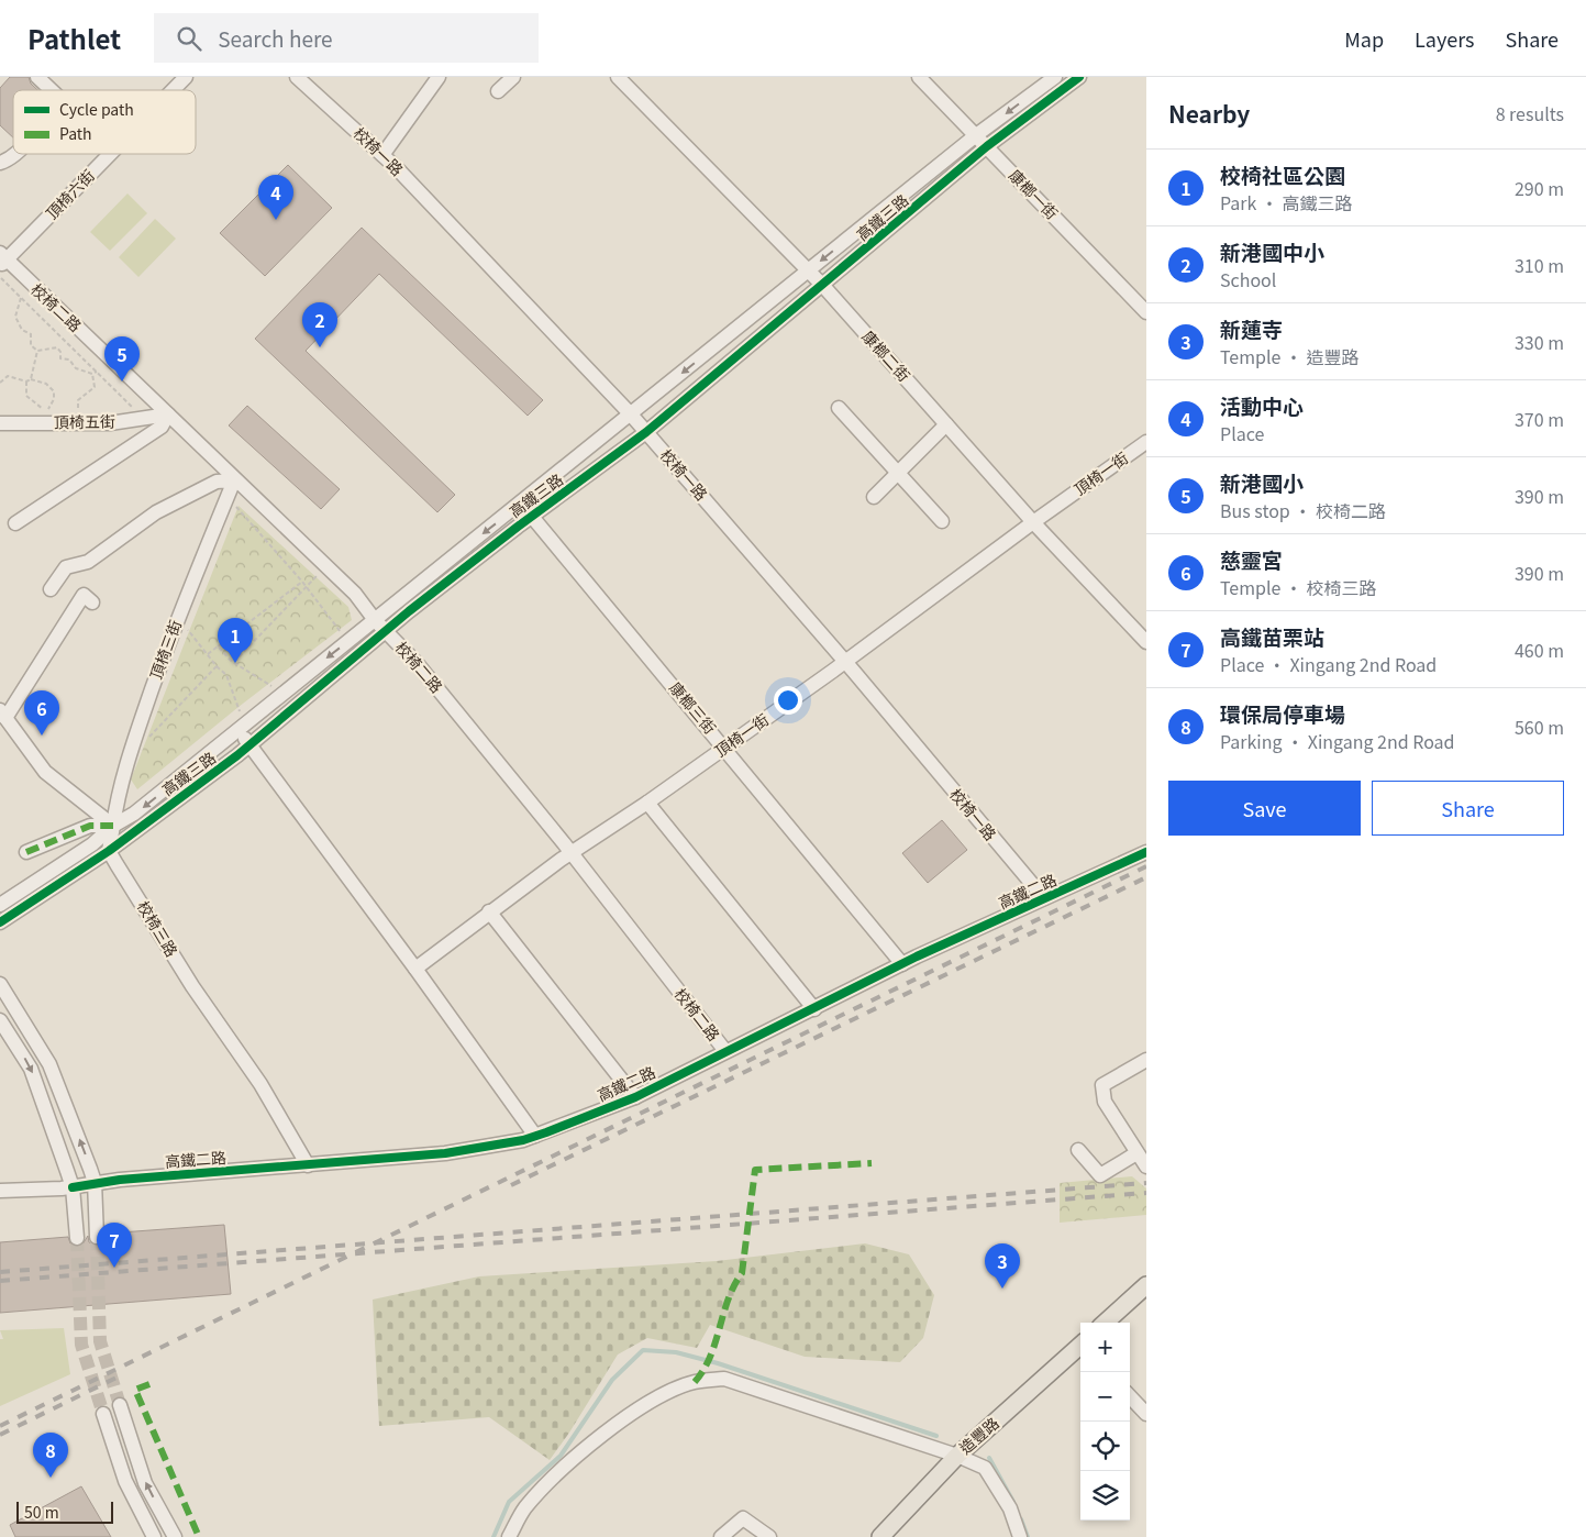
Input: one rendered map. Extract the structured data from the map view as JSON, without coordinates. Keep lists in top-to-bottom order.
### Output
{
  "streets": {
    "main road": ["造豐路"],
    "street": [
      "校椅一路",
      "頂椅六街",
      "康榔一街",
      "高鐵三路",
      "校椅二路",
      "康榔二街",
      "頂椅五街",
      "頂椅一街",
      "頂椅三街",
      "康榔三街",
      "高鐵二路",
      "校椅三路"
    ]
  },
  "crossings": [
    ["校椅一路", "高鐵三路"],
    ["校椅一路", "頂椅一街"],
    ["校椅一路", "高鐵二路"],
    ["頂椅六街", "校椅二路"],
    ["康榔一街", "高鐵三路"],
    ["高鐵三路", "校椅二路"],
    ["高鐵三路", "康榔二街"],
    ["高鐵三路", "頂椅三街"],
    ["高鐵三路", "康榔三街"],
    ["高鐵三路", "校椅三路"],
    ["校椅二路", "頂椅五街"],
    ["校椅二路", "頂椅一街"],
    ["校椅二路", "頂椅三街"],
    ["校椅二路", "高鐵二路"],
    ["康榔二街", "頂椅一街"],
    ["頂椅一街", "康榔三街"],
    ["康榔三街", "高鐵二路"],
    ["高鐵二路", "校椅三路"]
  ],
  "legend": ["Cycle path", "Path"],
  "scale_bar": "50 m",
  "page": {
    "header": "Pathlet",
    "search": "Search here",
    "nav": ["Map", "Layers", "Share"],
    "heading": ["Nearby", "8 results"],
    "list": [
      {
        "mark": "1",
        "name": "校椅社區公園",
        "note": "Park · 高鐵三路",
        "value": "290 m"
      },
      {
        "mark": "2",
        "name": "新港國中小",
        "note": "School",
        "value": "310 m"
      },
      {
        "mark": "3",
        "name": "新蓮寺",
        "note": "Temple · 造豐路",
        "value": "330 m"
      },
      {
        "mark": "4",
        "name": "活動中心",
        "note": "Place",
        "value": "370 m"
      },
      {
        "mark": "5",
        "name": "新港國小",
        "note": "Bus stop · 校椅二路",
        "value": "390 m"
      },
      {
        "mark": "6",
        "name": "慈靈宮",
        "note": "Temple · 校椅三路",
        "value": "390 m"
      },
      {
        "mark": "7",
        "name": "高鐵苗栗站",
        "note": "Place · Xingang 2nd Road",
        "value": "460 m"
      },
      {
        "mark": "8",
        "name": "環保局停車場",
        "note": "Parking · Xingang 2nd Road",
        "value": "560 m"
      }
    ],
    "pins": [
      "4",
      "2",
      "5",
      "1",
      "6",
      "7",
      "3",
      "8"
    ],
    "buttons": ["Save", "Share"],
    "map_buttons": ["+", "−"],
    "scale": "50 m"
  }
}
